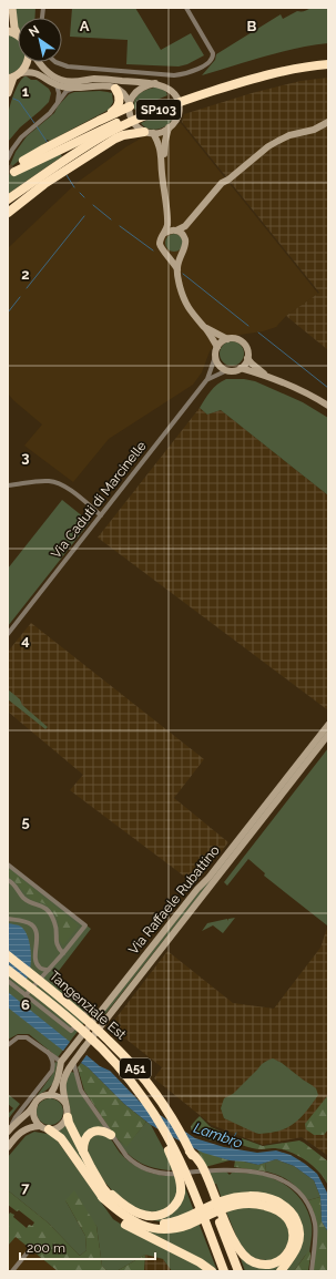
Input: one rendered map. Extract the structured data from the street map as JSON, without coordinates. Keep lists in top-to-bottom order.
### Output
{
  "streets": {
    "highway": ["SP103", "Tangenziale Est", "A51"],
    "street": ["Via Caduti di Marcinelle", "Via Raffaele Rubattino"]
  },
  "water": ["Lambro"],
  "scale_bar": "200 m",
  "north": "top left",
  "grid": {
    "columns": ["A", "B"],
    "rows": [
      "1",
      "2",
      "3",
      "4",
      "5",
      "6",
      "7"
    ]
  }
}
